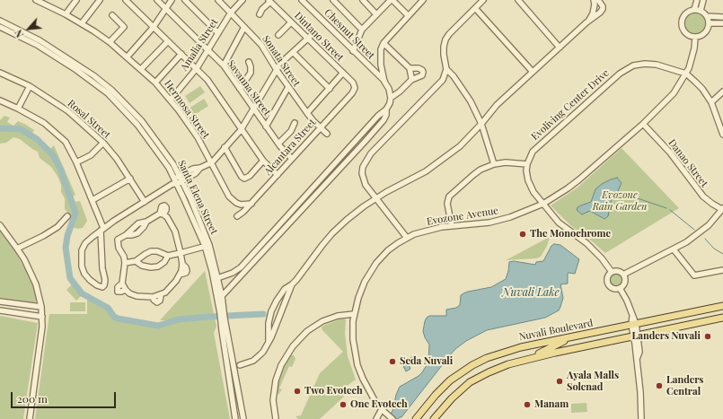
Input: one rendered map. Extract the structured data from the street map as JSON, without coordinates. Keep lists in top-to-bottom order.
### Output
{
  "streets": {
    "main road": ["Nuvali Boulevard"],
    "street": [
      "Chesnut Street",
      "Dintano Street",
      "Amalia Street",
      "Sonata Street",
      "Savanna Street",
      "Evoliving Center Drive",
      "Hermosa Street",
      "Rosal Street",
      "Alcantara Street",
      "Danao Street",
      "Santa Elena Street",
      "Evozone Avenue"
    ]
  },
  "crossings": [
    ["Dintano Street", "Alcantara Street"],
    ["Amalia Street", "Sonata Street"],
    ["Amalia Street", "Savanna Street"],
    ["Amalia Street", "Hermosa Street"],
    ["Sonata Street", "Alcantara Street"],
    ["Savanna Street", "Alcantara Street"],
    ["Evoliving Center Drive", "Evozone Avenue"],
    ["Hermosa Street", "Alcantara Street"],
    ["Danao Street", "Evozone Avenue"]
  ],
  "water": ["Nuvali Lake"],
  "parks": ["Evozone Rain Garden"],
  "places": [
    "The Monochrome",
    "Landers Nuvali",
    "Seda Nuvali",
    "Ayala Malls Solenad",
    "Landers Central",
    "Two Evotech",
    "One Evotech",
    "Manam"
  ],
  "scale_bar": "200 m",
  "north": "bottom left"
}
